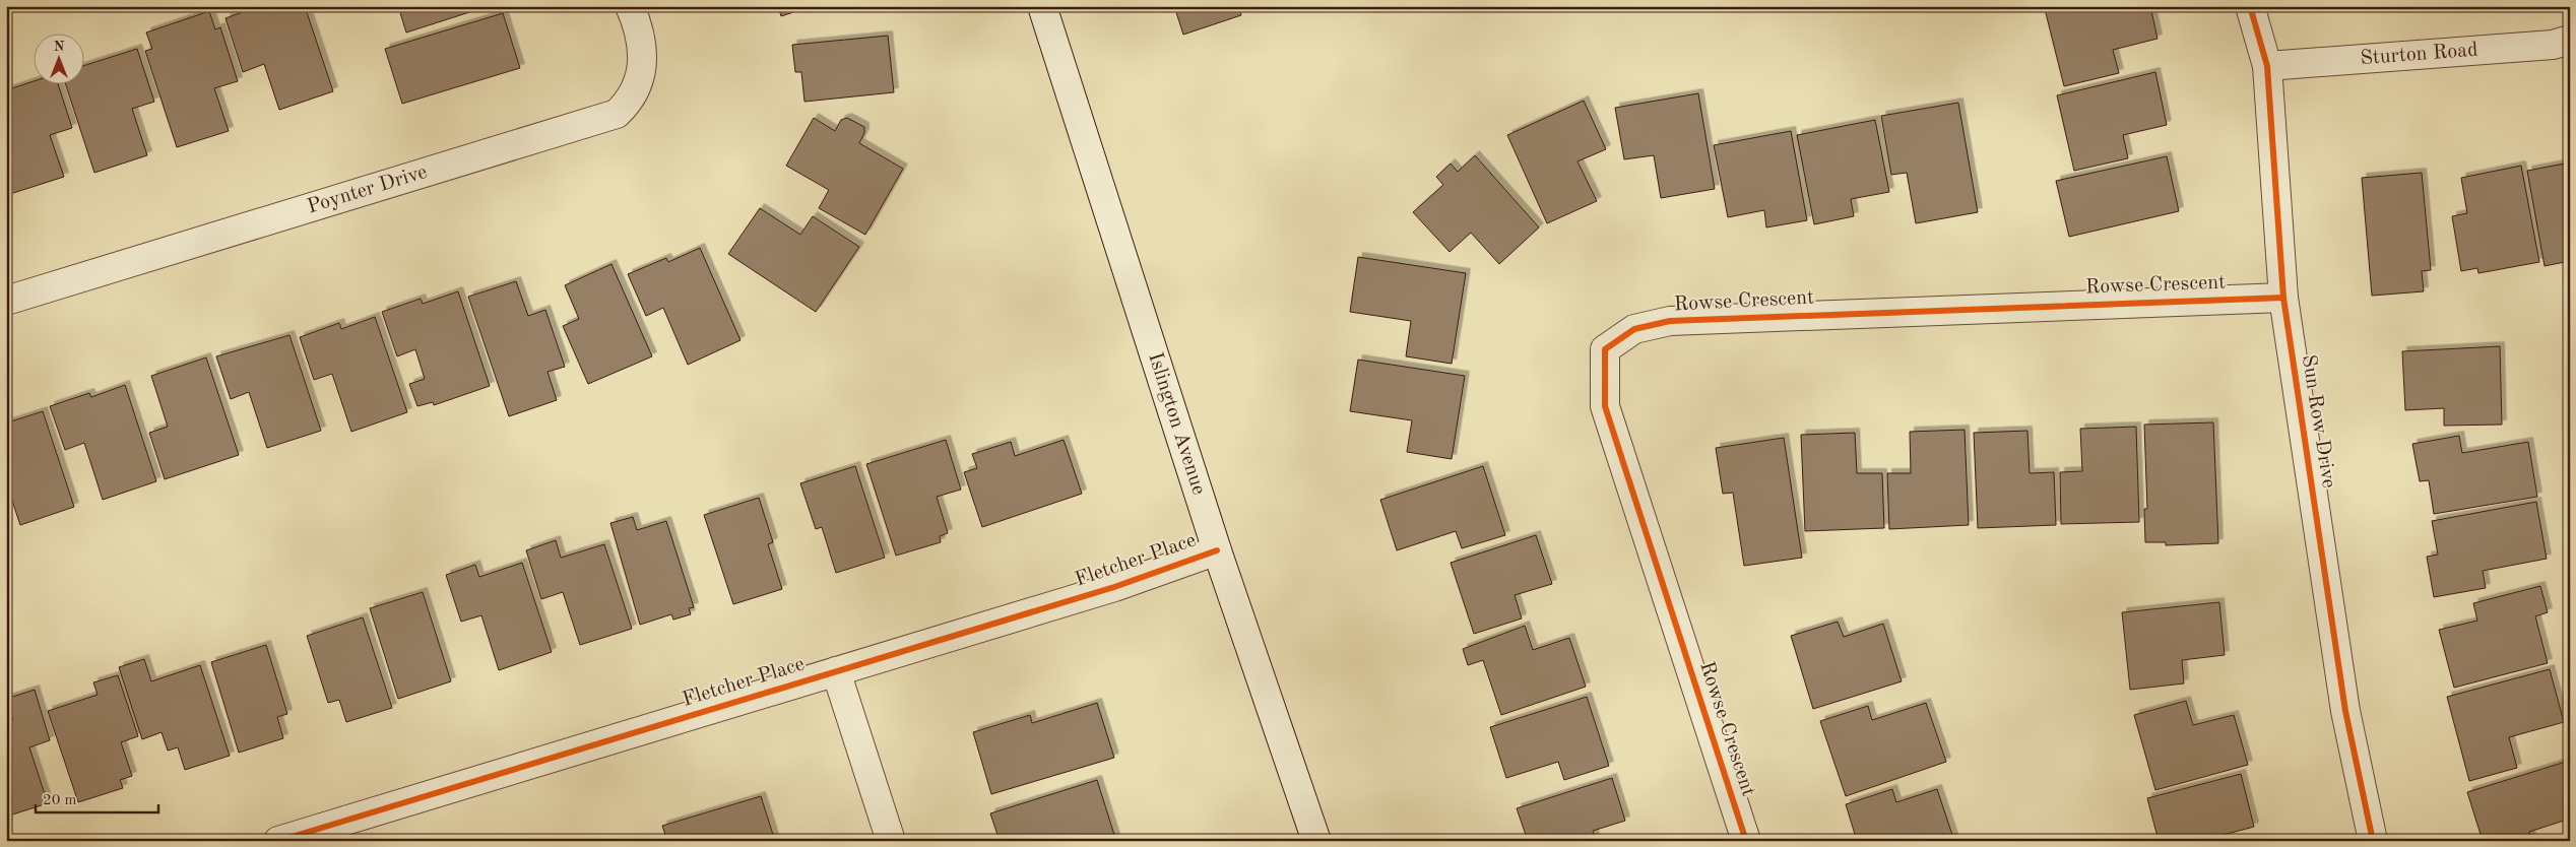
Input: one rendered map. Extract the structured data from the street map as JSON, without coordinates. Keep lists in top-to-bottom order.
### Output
{
  "streets": {
    "street": [
      "Sturton Road",
      "Poynter Drive",
      "Rowse Crescent",
      "Sun Row Drive",
      "Islington Avenue",
      "Fletcher Place"
    ]
  },
  "crossings": [
    ["Sturton Road", "Sun Row Drive"],
    ["Rowse Crescent", "Sun Row Drive"],
    ["Islington Avenue", "Fletcher Place"]
  ],
  "scale_bar": "20 m",
  "north": "top"
}
